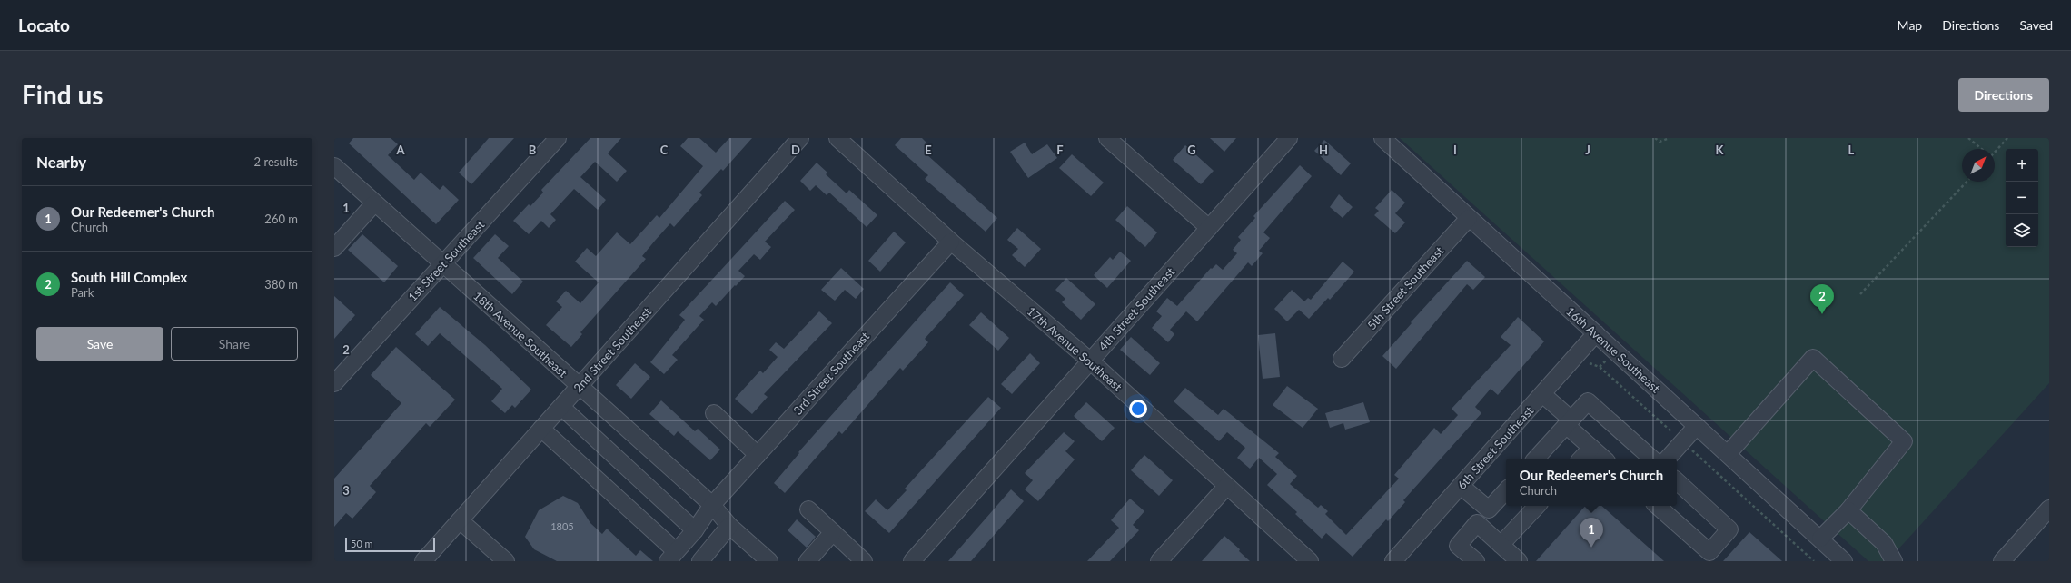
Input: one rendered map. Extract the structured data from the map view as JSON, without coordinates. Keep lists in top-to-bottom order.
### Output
{
  "streets": {
    "street": [
      "1st Street Southeast",
      "5th Street Southeast",
      "4th Street Southeast",
      "18th Avenue Southeast",
      "17th Avenue Southeast",
      "2nd Street Southeast",
      "16th Avenue Southeast",
      "3rd Street Southeast",
      "6th Street Southeast"
    ]
  },
  "crossings": [
    ["1st Street Southeast", "18th Avenue Southeast"],
    ["5th Street Southeast", "16th Avenue Southeast"],
    ["4th Street Southeast", "17th Avenue Southeast"],
    ["18th Avenue Southeast", "2nd Street Southeast"],
    ["18th Avenue Southeast", "3rd Street Southeast"],
    ["17th Avenue Southeast", "3rd Street Southeast"],
    ["16th Avenue Southeast", "6th Street Southeast"]
  ],
  "house_numbers": ["1805"],
  "scale_bar": "50 m",
  "north": "top right",
  "page": {
    "header": "Locato",
    "nav": ["Map", "Directions", "Saved"],
    "buttons": [
      "Directions",
      ["Save", "Share"]
    ],
    "title": "Find us",
    "heading": ["Nearby", "2 results"],
    "map_buttons": ["+", "−"],
    "list": [
      {
        "mark": "1",
        "name": "Our Redeemer's Church",
        "note": "Church",
        "value": "260 m"
      },
      {
        "mark": "2",
        "name": "South Hill Complex",
        "note": "Park",
        "value": "380 m"
      }
    ],
    "pins": ["2", "1"],
    "popup": ["Our Redeemer's Church", "Church"],
    "scale": "50 m"
  },
  "grid": {
    "columns": [
      "A",
      "B",
      "C",
      "D",
      "E",
      "F",
      "G",
      "H",
      "I",
      "J",
      "K",
      "L"
    ],
    "rows": ["1", "2", "3"]
  }
}
